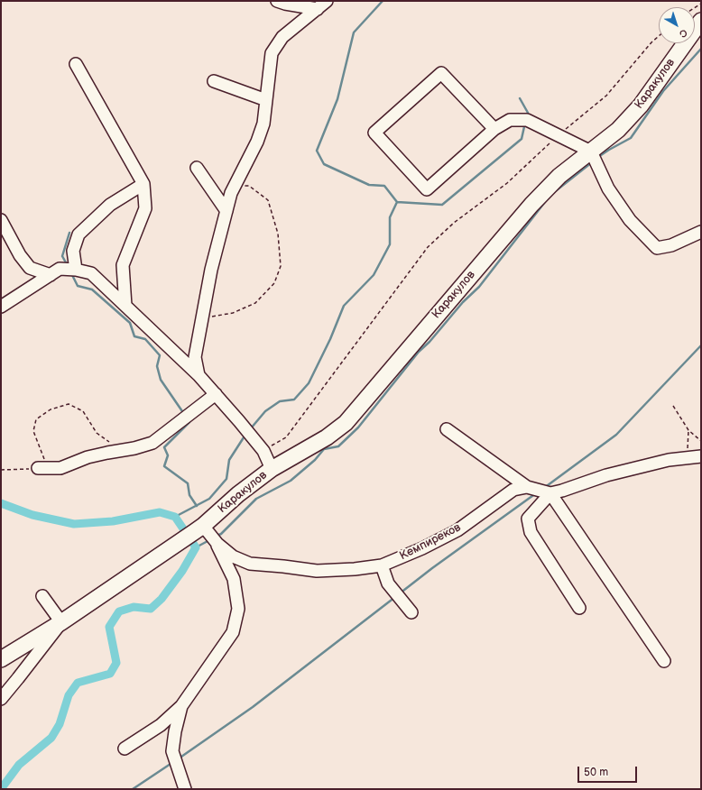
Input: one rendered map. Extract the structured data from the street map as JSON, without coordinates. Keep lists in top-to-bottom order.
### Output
{
  "streets": {
    "main road": ["Каракулов"],
    "street": ["Кемпиреков"]
  },
  "crossings": [
    ["Каракулов", "Кемпиреков"]
  ],
  "scale_bar": "50 m",
  "north": "bottom right"
}
